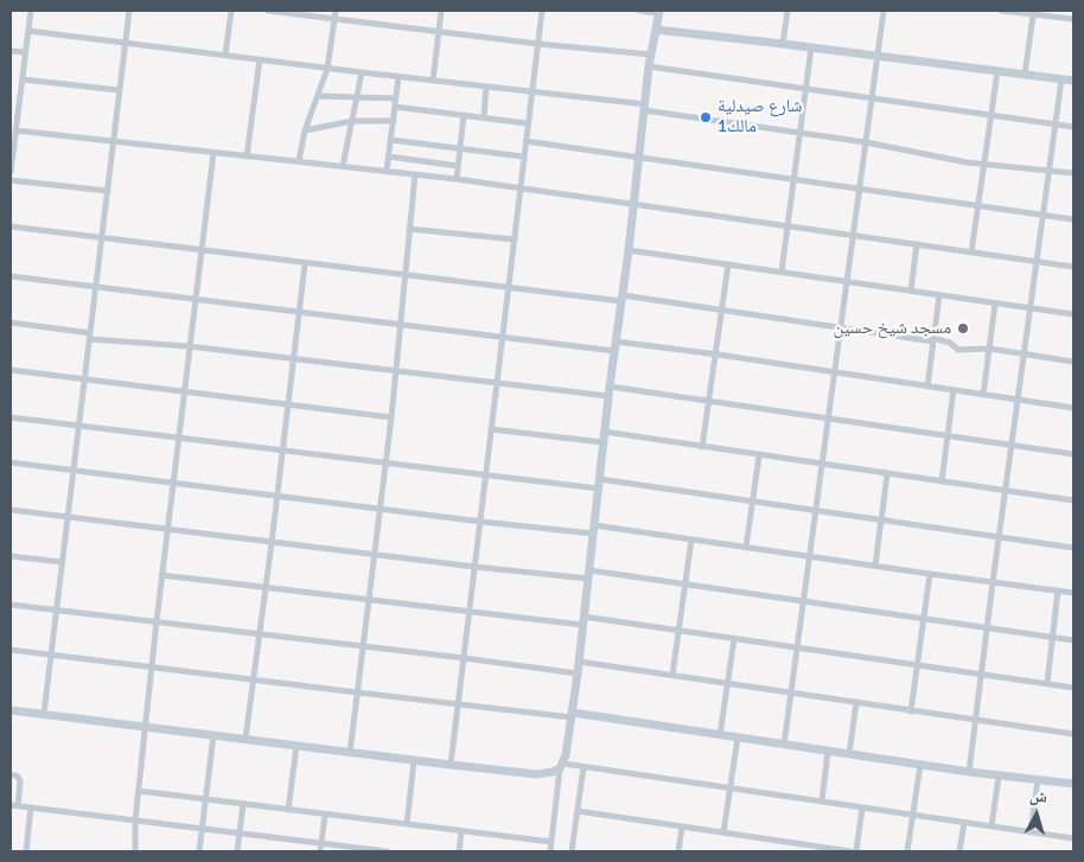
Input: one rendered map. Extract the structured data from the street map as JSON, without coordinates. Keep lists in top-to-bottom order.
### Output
{
  "places": ["شارع صيدلية مالك1", "مسجد شيخ حسين"],
  "north": "top"
}
